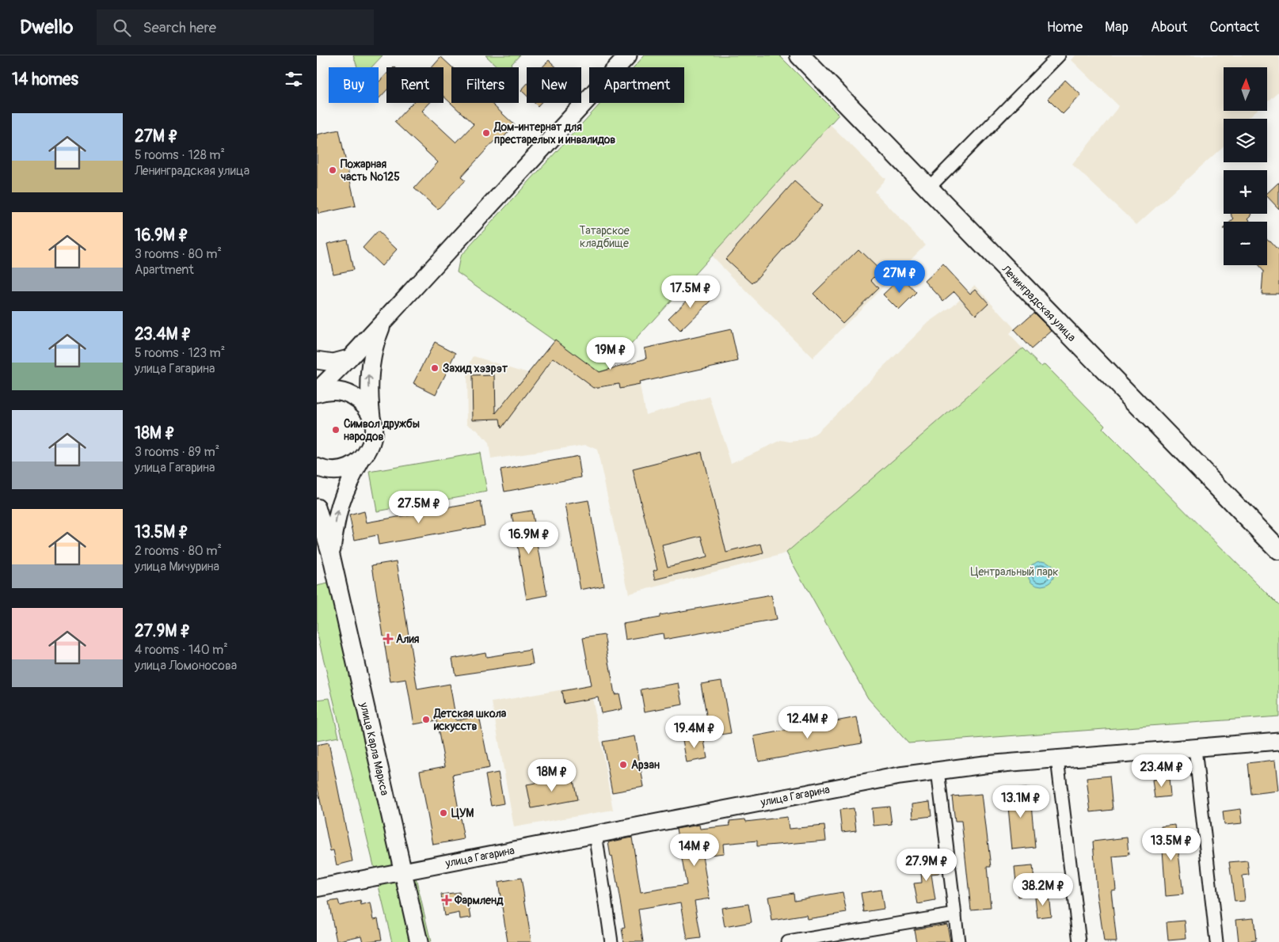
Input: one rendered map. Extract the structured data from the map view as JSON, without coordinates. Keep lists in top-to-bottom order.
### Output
{
  "streets": {
    "main road": ["Ленинградская улица"],
    "street": ["улица Карла Маркса", "улица Гагарина"]
  },
  "crossings": [
    ["улица Карла Маркса", "улица Гагарина"]
  ],
  "parks": ["Татарское кладбище", "Центральный парк"],
  "places": {
    "other": [
      "Дом-интернат для престарелых и инвалидов",
      "Пожарная часть №125",
      "Захид хэзрэт",
      "Символ дружбы народов",
      "Детская школа искусств",
      "Арзан",
      "ЦУМ"
    ],
    "health": ["Алия", "Фармленд"]
  },
  "north": "top",
  "page": {
    "header": "Dwello",
    "search": "Search here",
    "nav": [
      "Home",
      "Map",
      "About",
      "Contact"
    ],
    "heading": "14 homes",
    "map_buttons": ["+", "−"],
    "chip": [
      "Buy",
      "Rent",
      "Filters",
      "New",
      "Apartment"
    ],
    "list": [
      {
        "name": "27M ₽",
        "note": "5 rooms · 128 m² · Ленинградская улица"
      },
      {
        "name": "16.9M ₽",
        "note": "3 rooms · 80 m² · Apartment"
      },
      {
        "name": "23.4M ₽",
        "note": "5 rooms · 123 m² · улица Гагарина"
      },
      {
        "name": "18M ₽",
        "note": "3 rooms · 89 m² · улица Гагарина"
      },
      {
        "name": "13.5M ₽",
        "note": "2 rooms · 80 m² · улица Мичурина"
      },
      {
        "name": "27.9M ₽",
        "note": "4 rooms · 140 m² · улица Ломоносова"
      }
    ],
    "price": [
      "27M ₽",
      "17.5M ₽",
      "19M ₽",
      "27.5M ₽",
      "16.9M ₽",
      "12.4M ₽",
      "19.4M ₽",
      "23.4M ₽",
      "18M ₽",
      "13.1M ₽",
      "13.5M ₽",
      "14M ₽",
      "27.9M ₽",
      "38.2M ₽"
    ]
  }
}
